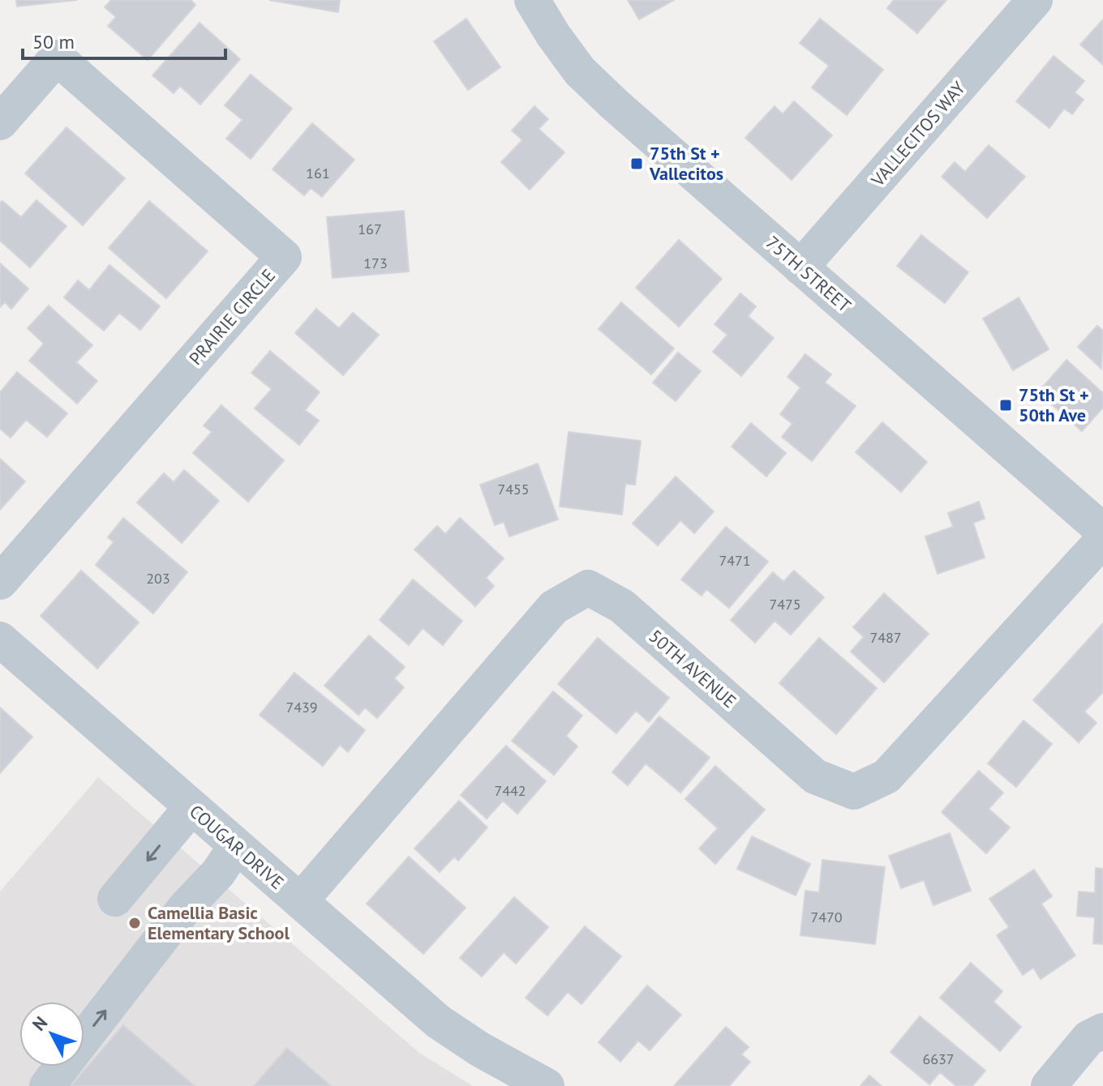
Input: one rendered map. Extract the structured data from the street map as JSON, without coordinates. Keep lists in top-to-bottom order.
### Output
{
  "streets": {
    "street": [
      "VALLECITOS WAY",
      "75TH STREET",
      "PRAIRIE CIRCLE",
      "50TH AVENUE",
      "COUGAR DRIVE"
    ]
  },
  "crossings": [
    ["VALLECITOS WAY", "75TH STREET"],
    ["50TH AVENUE", "COUGAR DRIVE"]
  ],
  "places": {
    "transit": ["75th St + Vallecitos", "75th St + 50th Ave"],
    "other": ["Camellia Basic Elementary School"]
  },
  "house_numbers": [
    "161",
    "167",
    "173",
    "7455",
    "7471",
    "203",
    "7475",
    "7487",
    "7439",
    "7442",
    "7470",
    "6637"
  ],
  "scale_bar": "50 m",
  "north": "top left"
}
